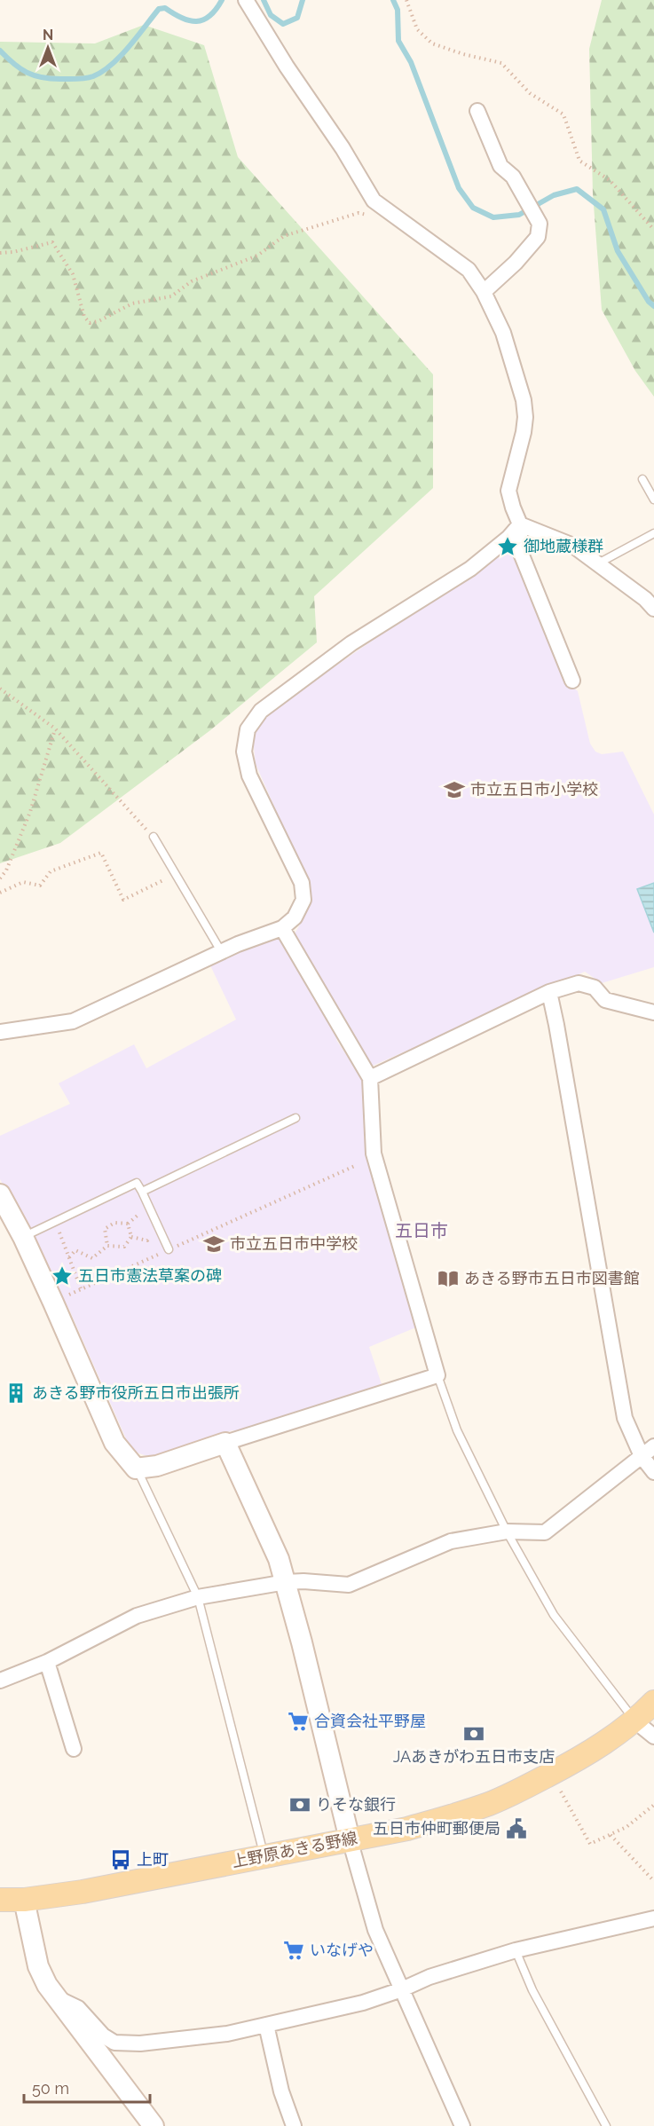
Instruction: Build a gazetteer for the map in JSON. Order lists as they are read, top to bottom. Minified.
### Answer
{"streets":{"main road":["上野原あきる野線"]},"districts":["五日市"],"places":{"place":["御地蔵様群","五日市憲法草案の碑"],"school or university":["市立五日市小学校","市立五日市中学校"],"library":["あきる野市五日市図書館"],"building":["あきる野市役所五日市出張所"],"supermarket":["合資会社平野屋","いなげや"],"bank":["JAあきがわ五日市支店","りそな銀行"],"public building":["五日市仲町郵便局"],"bus stop":["上町"]},"scale_bar":"50 m","north":"top"}
